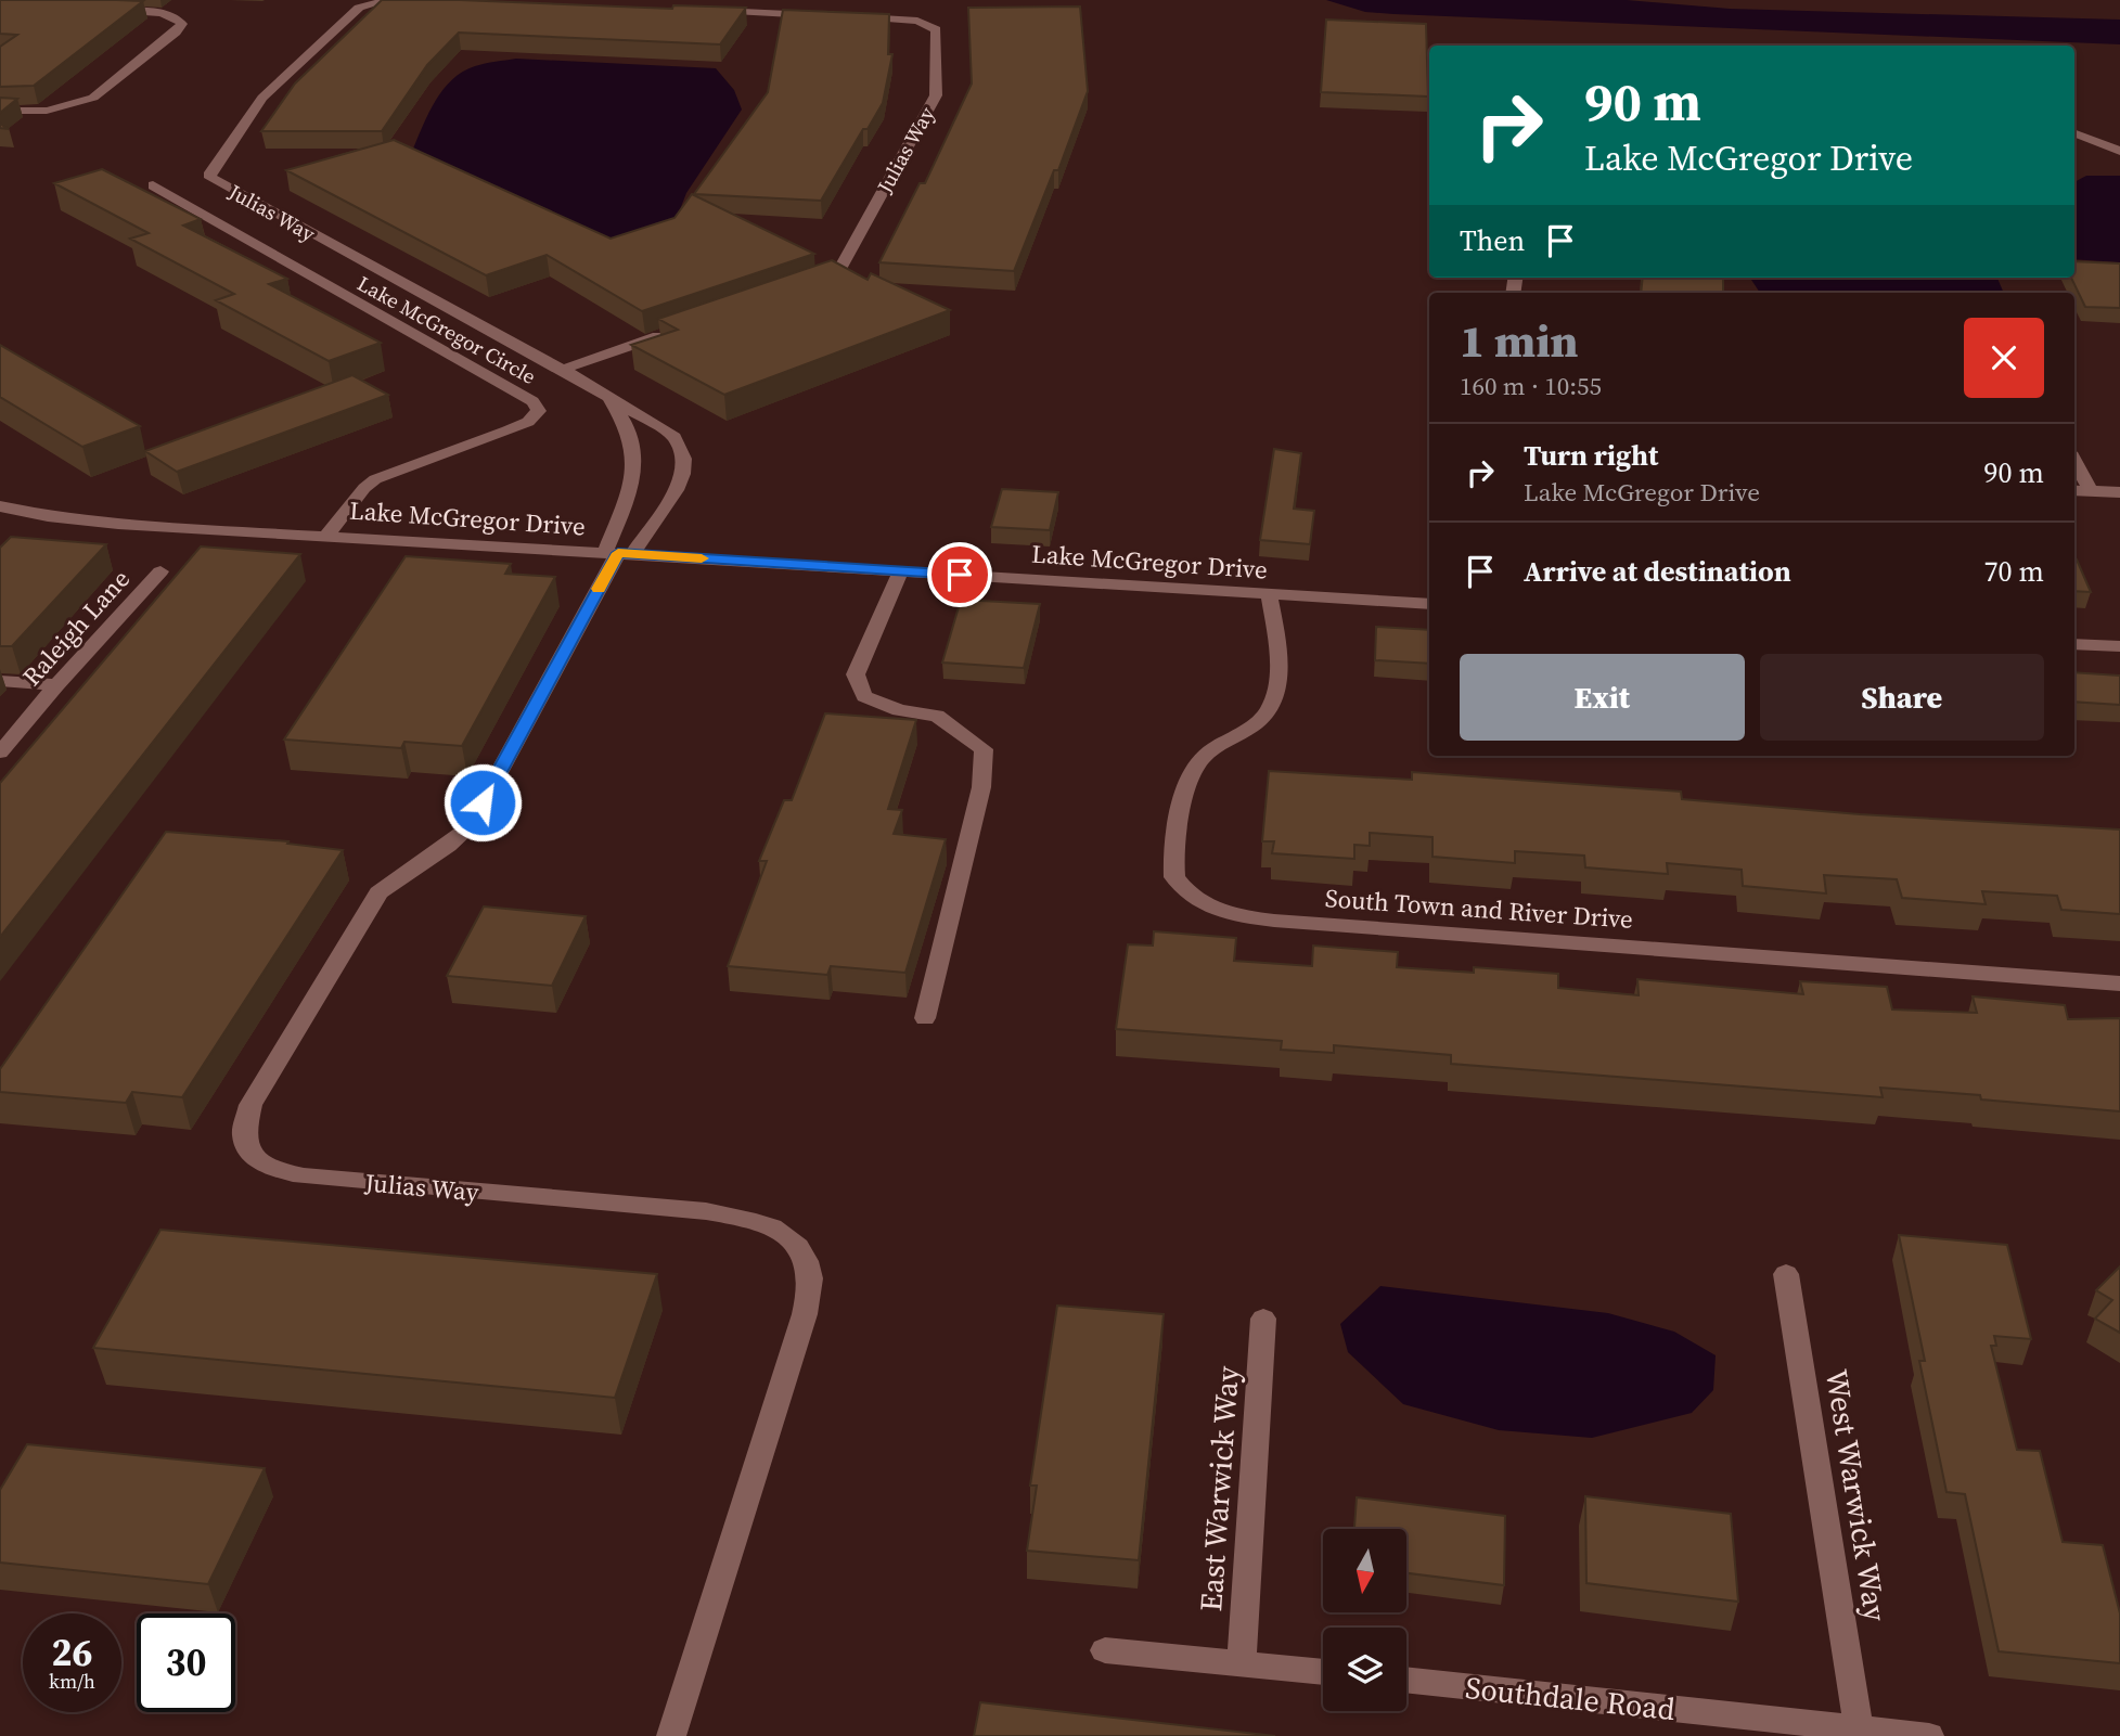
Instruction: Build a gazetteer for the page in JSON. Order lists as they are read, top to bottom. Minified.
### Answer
{"streets":{"street":["Julias Way","Lake McGregor Circle","Lake McGregor Drive","Raleigh Lane","South Town and River Drive","East Warwick Way","West Warwick Way","Southdale Road"]},"crossings":[["Julias Way","Lake McGregor Drive"],["Lake McGregor Circle","Lake McGregor Drive"],["Lake McGregor Drive","South Town and River Drive"],["West Warwick Way","Southdale Road"]],"north":"bottom","page":{"turn":["90 m","Lake McGregor Drive"],"then":"Then","heading":["1 min","160 m · 10:55"],"list":[{"name":"Turn right","note":"Lake McGregor Drive","value":"90 m"},{"name":"Arrive at destination","value":"70 m"}],"buttons":["Exit","Share"],"speed":"26 km/h","limit":"30"}}
